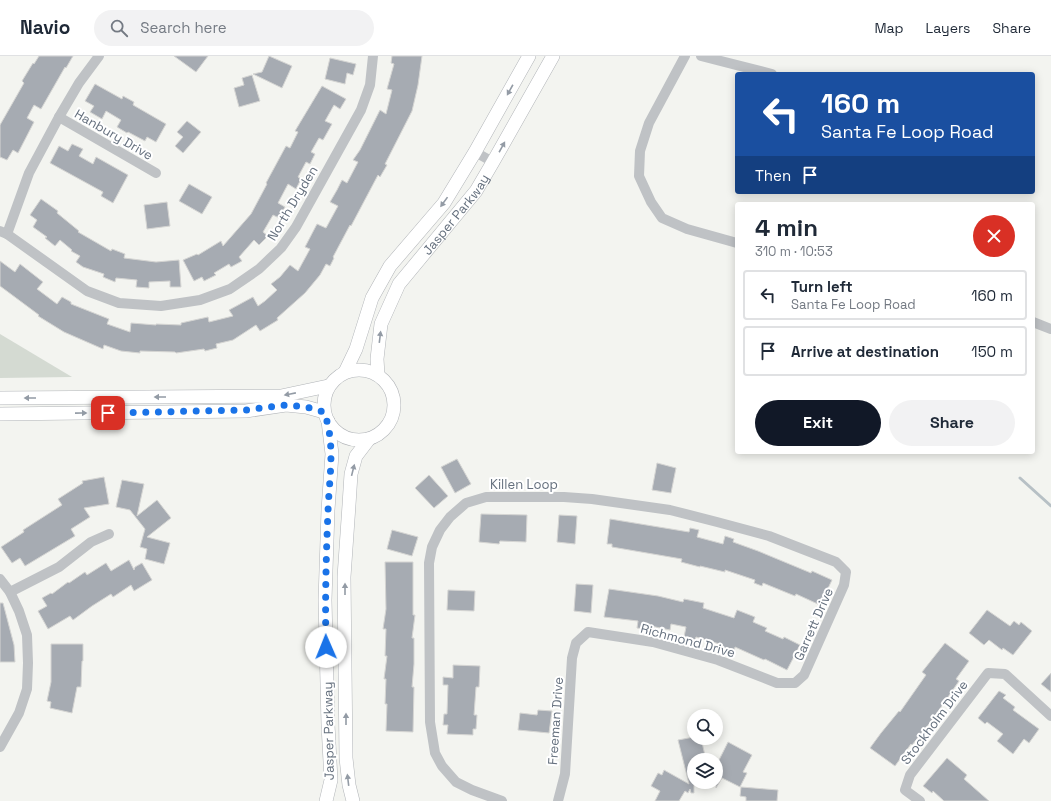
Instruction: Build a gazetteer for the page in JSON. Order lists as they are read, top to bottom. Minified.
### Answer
{"streets":{"main road":["Jasper Parkway"],"street":["Hanbury Drive","North Dryden","Killen Loop","Garrett Drive","Richmond Drive","Freeman Drive","Stockholm Drive"]},"crossings":[["Killen Loop","Garrett Drive"],["Garrett Drive","Richmond Drive"],["Richmond Drive","Freeman Drive"]],"page":{"header":"Navio","search":"Search here","nav":["Map","Layers","Share"],"turn":["160 m","Santa Fe Loop Road"],"then":"Then","heading":["4 min","310 m · 10:53"],"list":[{"name":"Turn left","note":"Santa Fe Loop Road","value":"160 m"},{"name":"Arrive at destination","value":"150 m"}],"buttons":["Exit","Share"]}}
